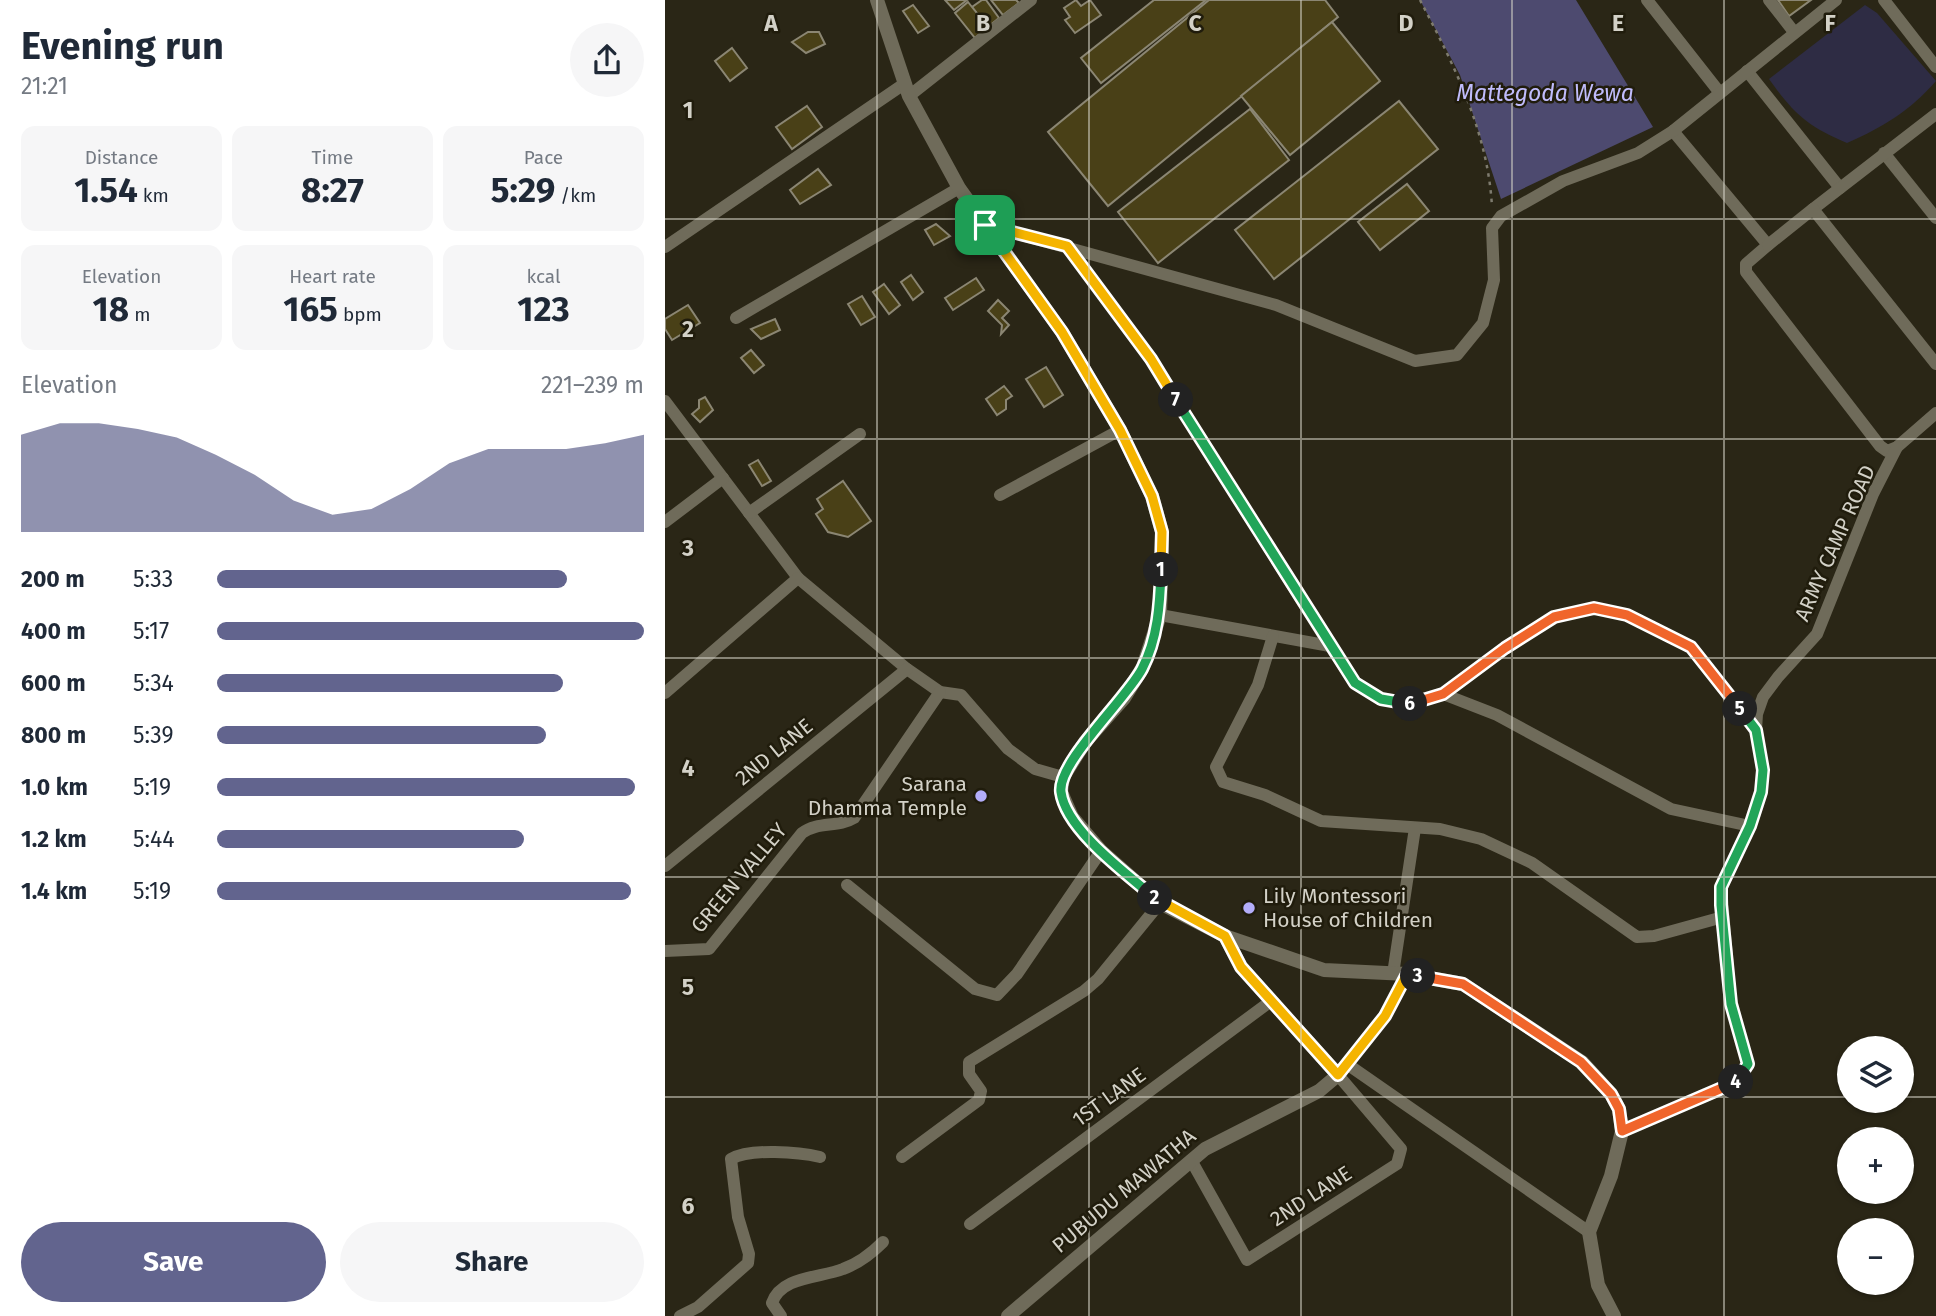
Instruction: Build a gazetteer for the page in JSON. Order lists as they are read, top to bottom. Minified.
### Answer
{"streets":{"street":["ARMY CAMP ROAD","2ND LANE","GREEN VALLEY","1ST LANE","PUBUDU MAWATHA"]},"crossings":[["2ND LANE","PUBUDU MAWATHA"]],"water":["Mattegoda Wewa"],"places":["Sarana Dhamma Temple","Lily Montessori House of Children"],"page":{"heading":["Evening run","21:21"],"stats":[["Distance","1.54 km"],["Time","8:27"],["Pace","5:29 /km"],["Elevation","18 m"],["Heart rate","165 bpm"],["kcal","123"]],"chart":["Elevation","221–239 m"],"pins":["7","1","6","5","2","3","4"],"list":[{"name":"200 m","note":"5:33"},{"name":"400 m","note":"5:17"},{"name":"600 m","note":"5:34"},{"name":"800 m","note":"5:39"},{"name":"1.0 km","note":"5:19"},{"name":"1.2 km","note":"5:44"},{"name":"1.4 km","note":"5:19"}],"map_buttons":["+","−"],"buttons":["Save","Share"]},"grid":{"columns":["A","B","C","D","E","F"],"rows":["1","2","3","4","5","6"]}}
